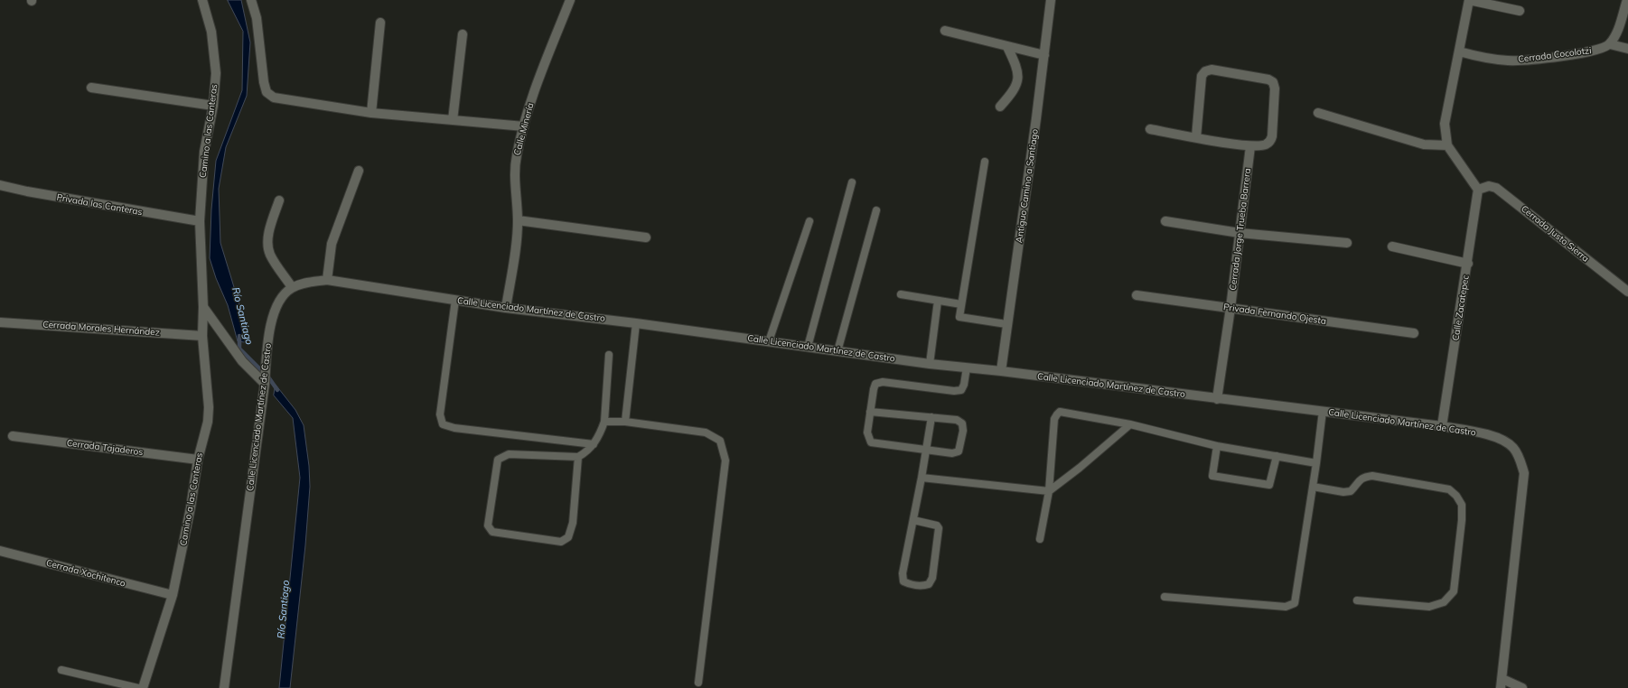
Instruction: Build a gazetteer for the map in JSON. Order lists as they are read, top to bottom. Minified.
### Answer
{"streets":{"street":["Cerrada Cocolotzi","Calle Minería","Camino a las Canteras","Antiguo Camino a Santiago","Privada las Canteras","Cerrada Jorge Trueba Barrera","Cerrada Justo Sierra","Calle Zacatepec","Calle Licenciado Martínez de Castro","Privada Fernando Ojesta","Cerrada Morales Hernández","Cerrada Tajaderos","Cerrada Xochitenco"]},"crossings":[["Calle Minería","Calle Licenciado Martínez de Castro"],["Camino a las Canteras","Privada las Canteras"],["Camino a las Canteras","Cerrada Morales Hernández"],["Camino a las Canteras","Cerrada Tajaderos"],["Camino a las Canteras","Cerrada Xochitenco"],["Antiguo Camino a Santiago","Calle Licenciado Martínez de Castro"],["Cerrada Jorge Trueba Barrera","Calle Licenciado Martínez de Castro"],["Cerrada Jorge Trueba Barrera","Privada Fernando Ojesta"],["Cerrada Justo Sierra","Calle Zacatepec"],["Calle Zacatepec","Calle Licenciado Martínez de Castro"]],"water":["Río Santiago"]}
